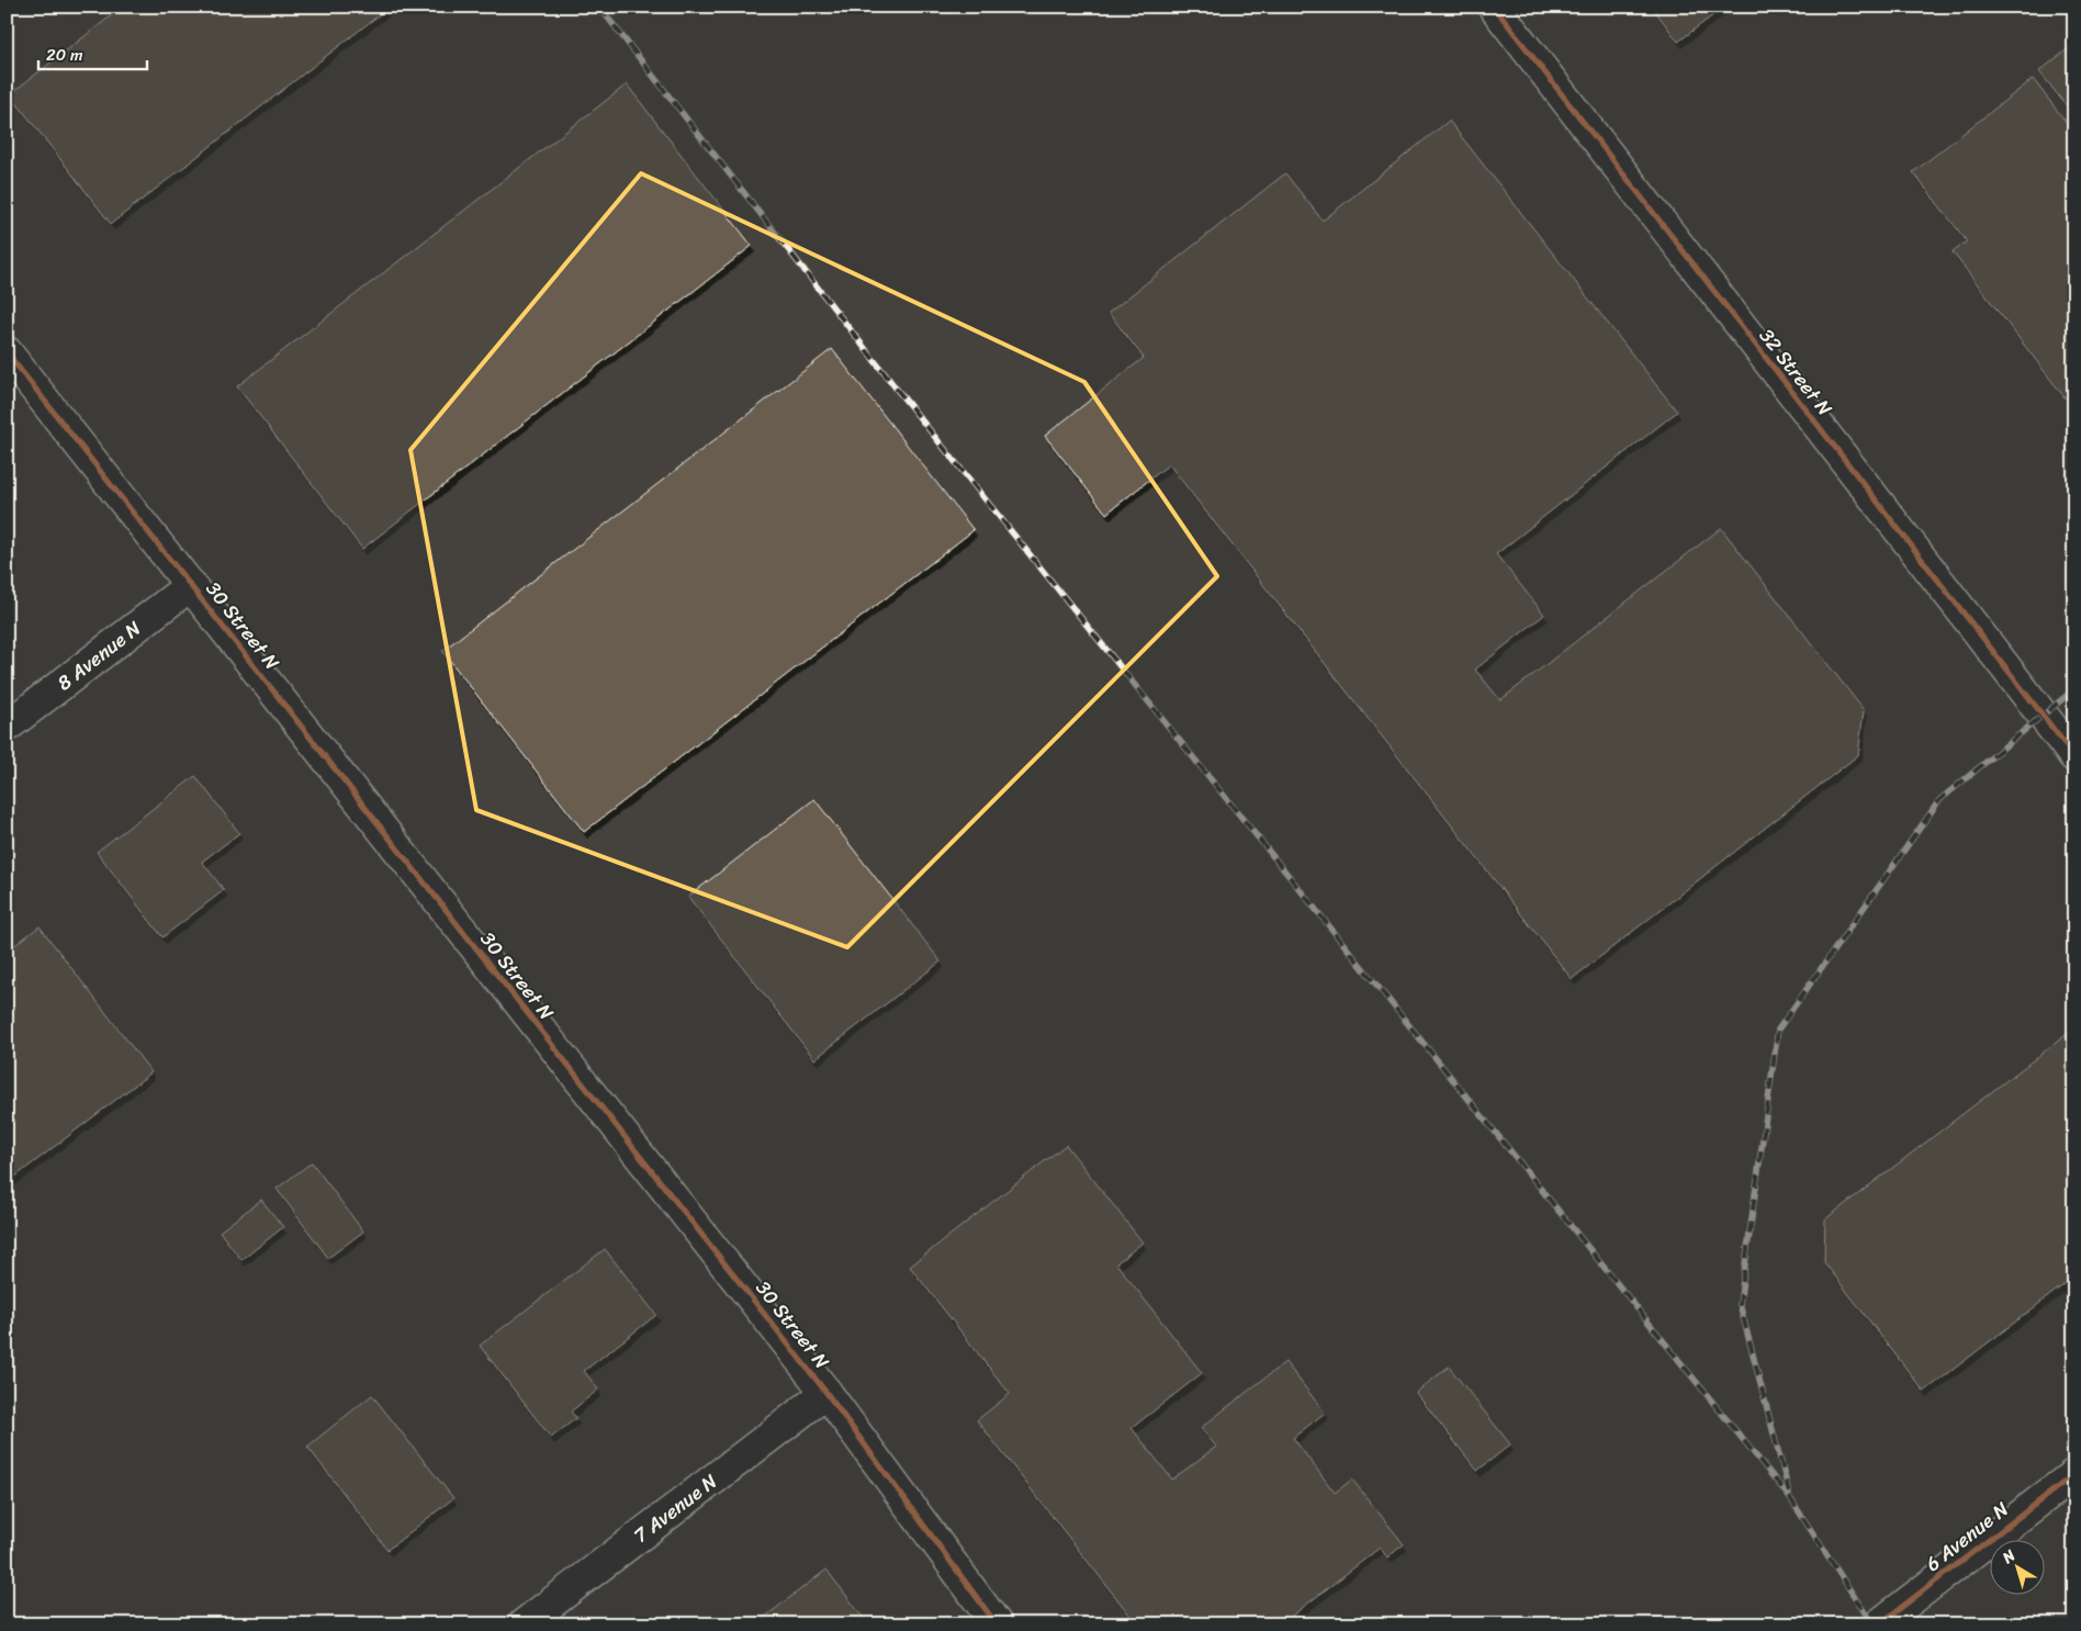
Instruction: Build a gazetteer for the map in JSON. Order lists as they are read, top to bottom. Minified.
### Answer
{"streets":{"street":["32 Street N","30 Street N","8 Avenue N","7 Avenue N","6 Avenue N"]},"crossings":[["30 Street N","8 Avenue N"],["30 Street N","7 Avenue N"]],"scale_bar":"20 m","north":"top left"}
